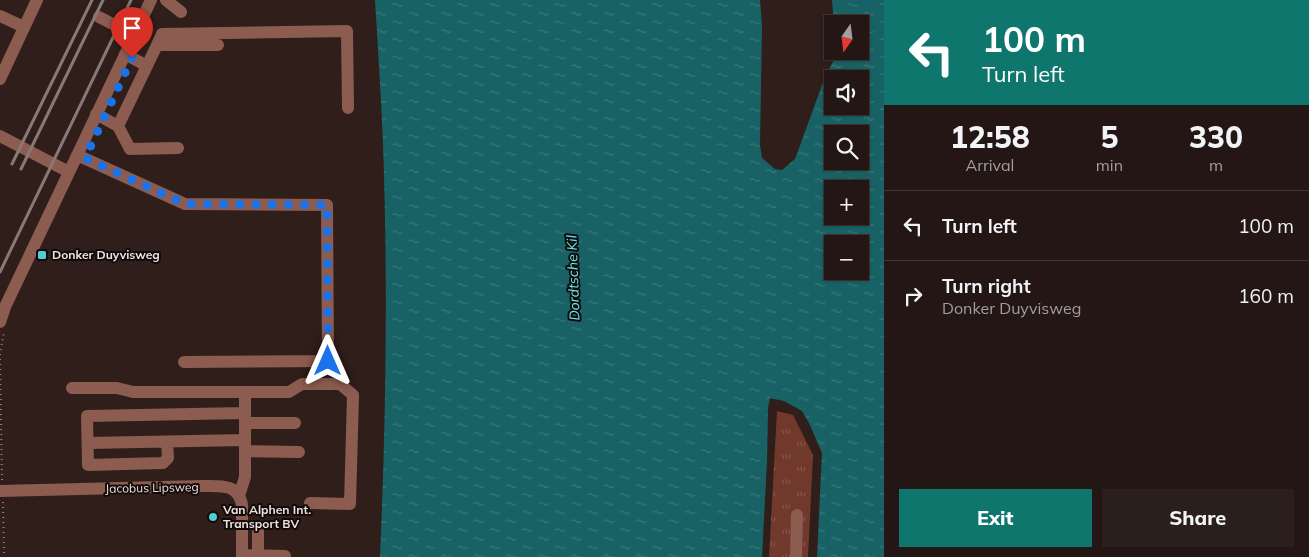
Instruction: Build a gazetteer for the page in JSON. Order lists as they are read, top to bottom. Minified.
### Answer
{"streets":{"street":["Jacobus Lipsweg"]},"water":["Dordtsche Kil"],"places":{"transit":["Donker Duyvisweg"],"other":["Van Alphen Int. Transport BV"]},"north":"bottom","page":{"turn":["100 m","Turn left"],"map_buttons":["+","−"],"eta":["12:58","Arrival","5","min","330","m"],"list":[{"name":"Turn left","value":"100 m"},{"name":"Turn right","note":"Donker Duyvisweg","value":"160 m"}],"buttons":["Exit","Share"]}}
